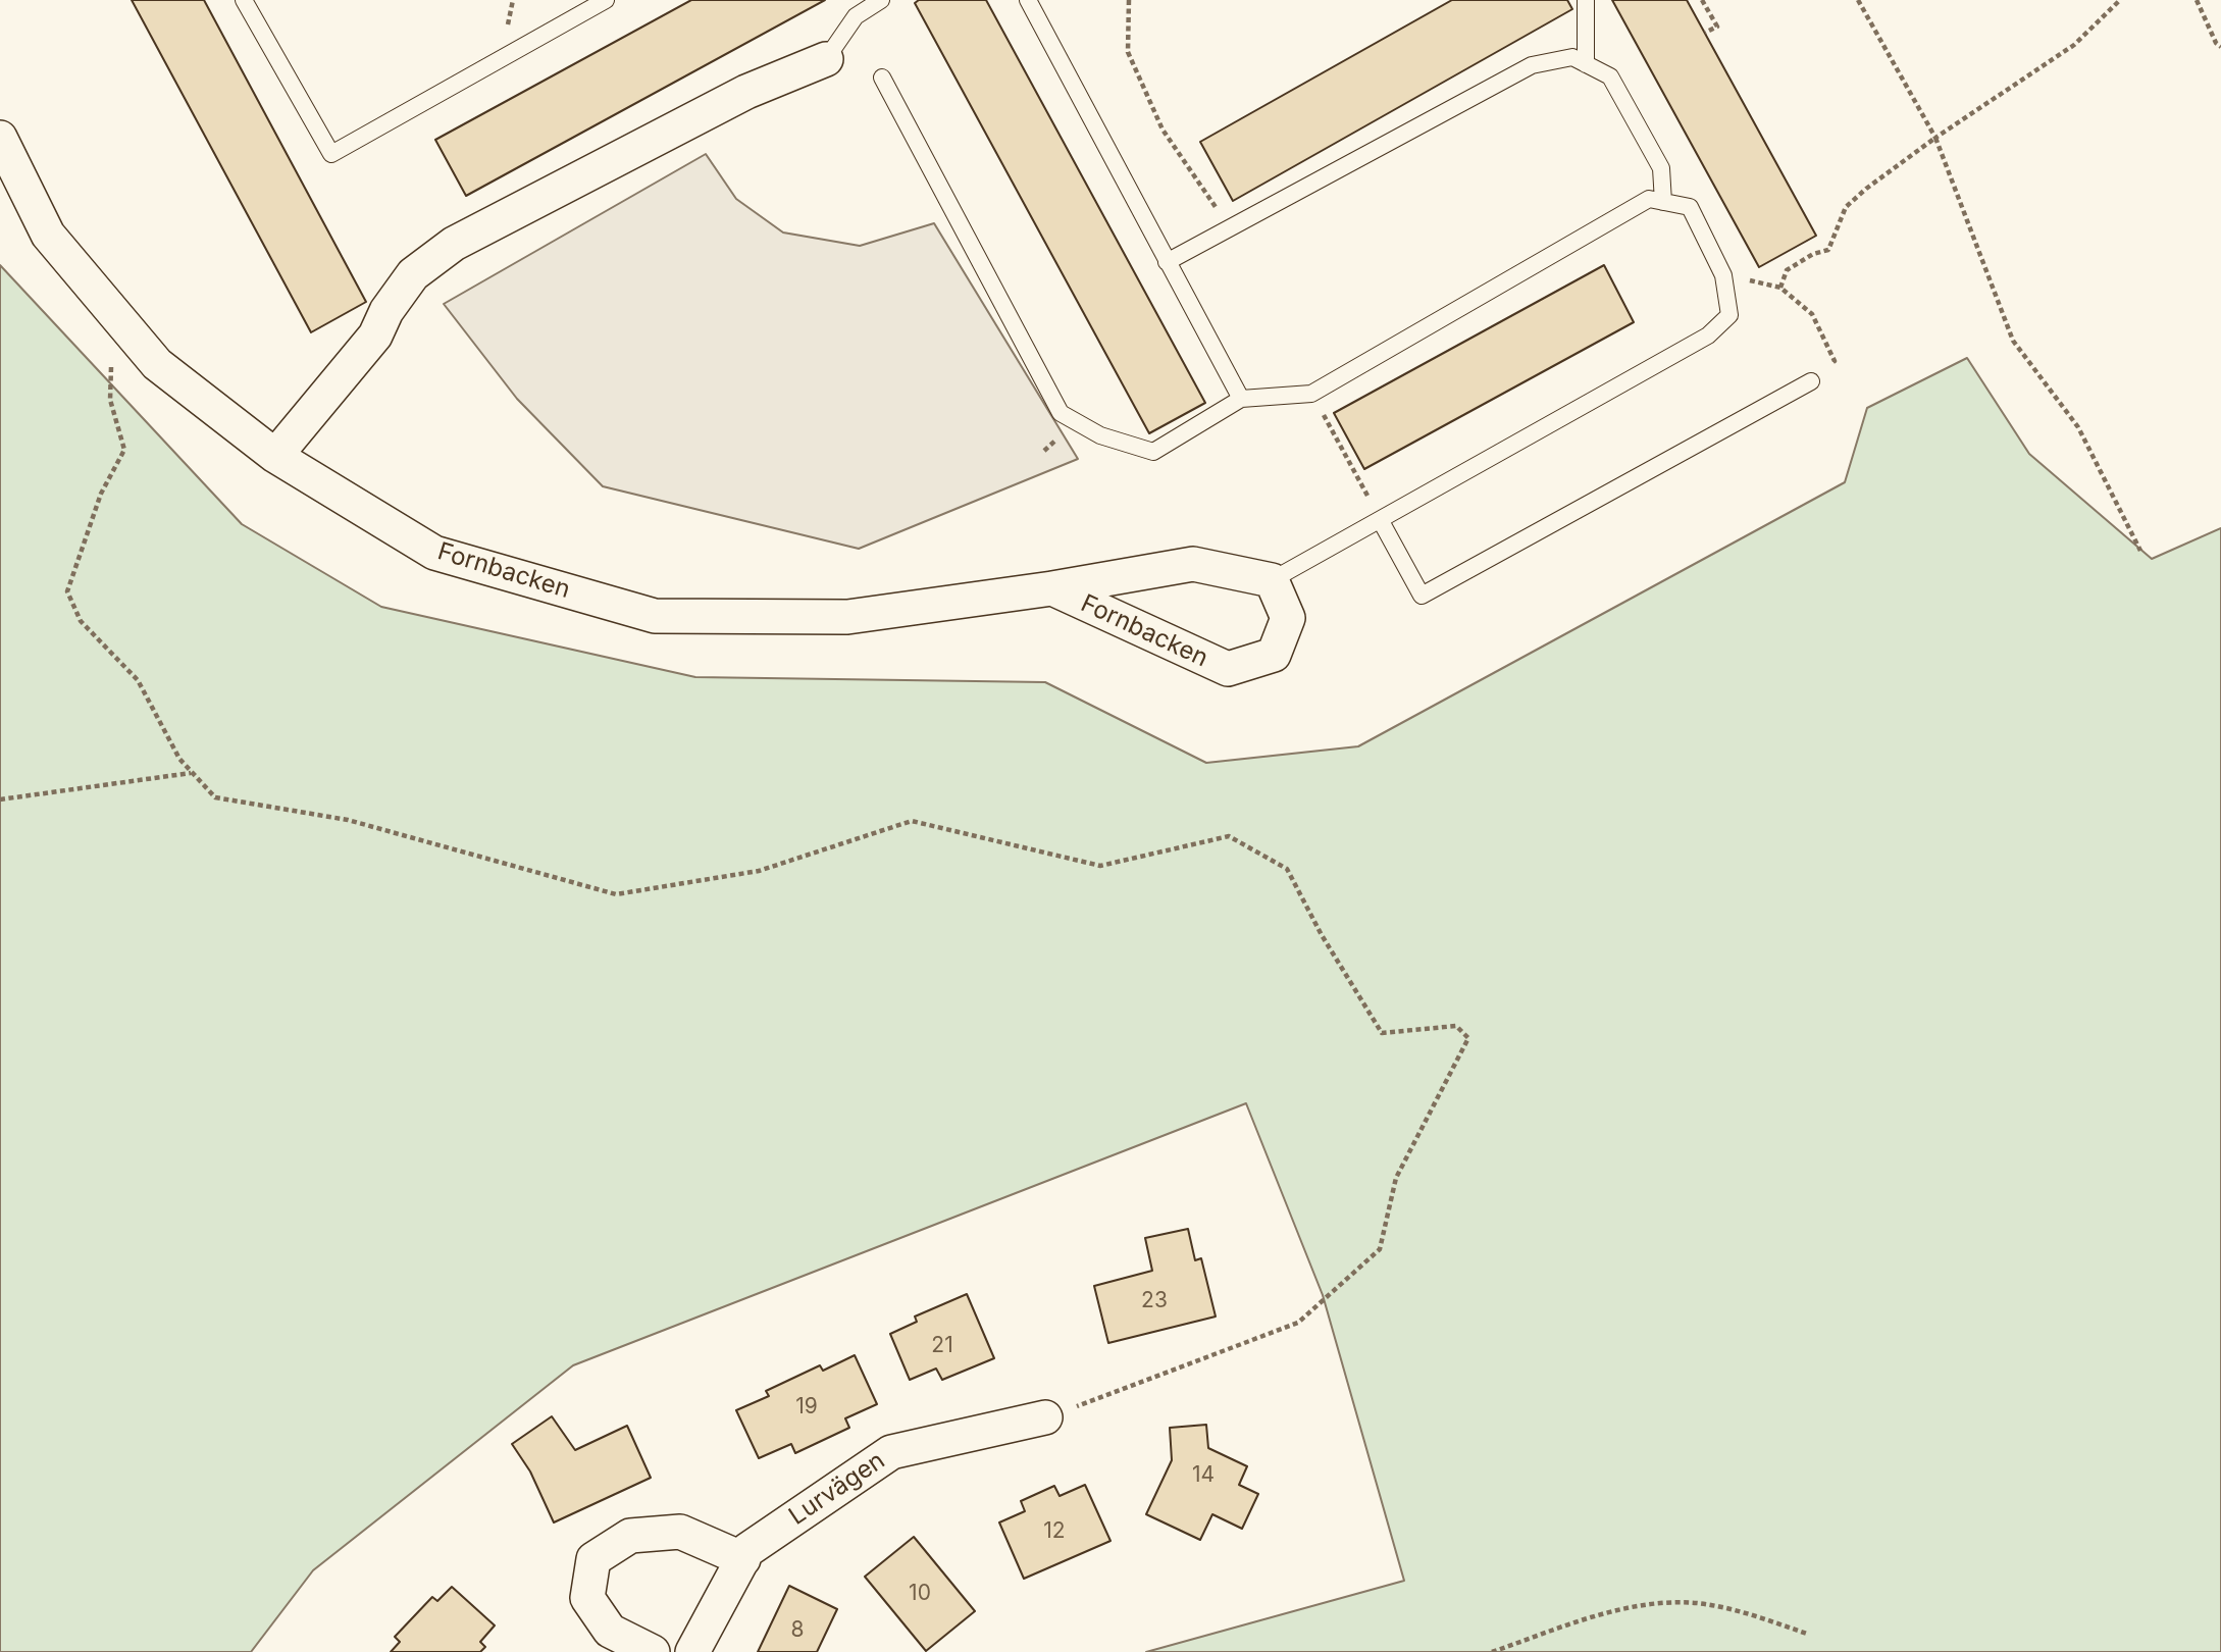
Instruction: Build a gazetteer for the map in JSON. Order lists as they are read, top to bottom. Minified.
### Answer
{"streets":{"street":["Fornbacken","Lurvägen"]},"house_numbers":["23","21","19","14","12","10","8"]}
